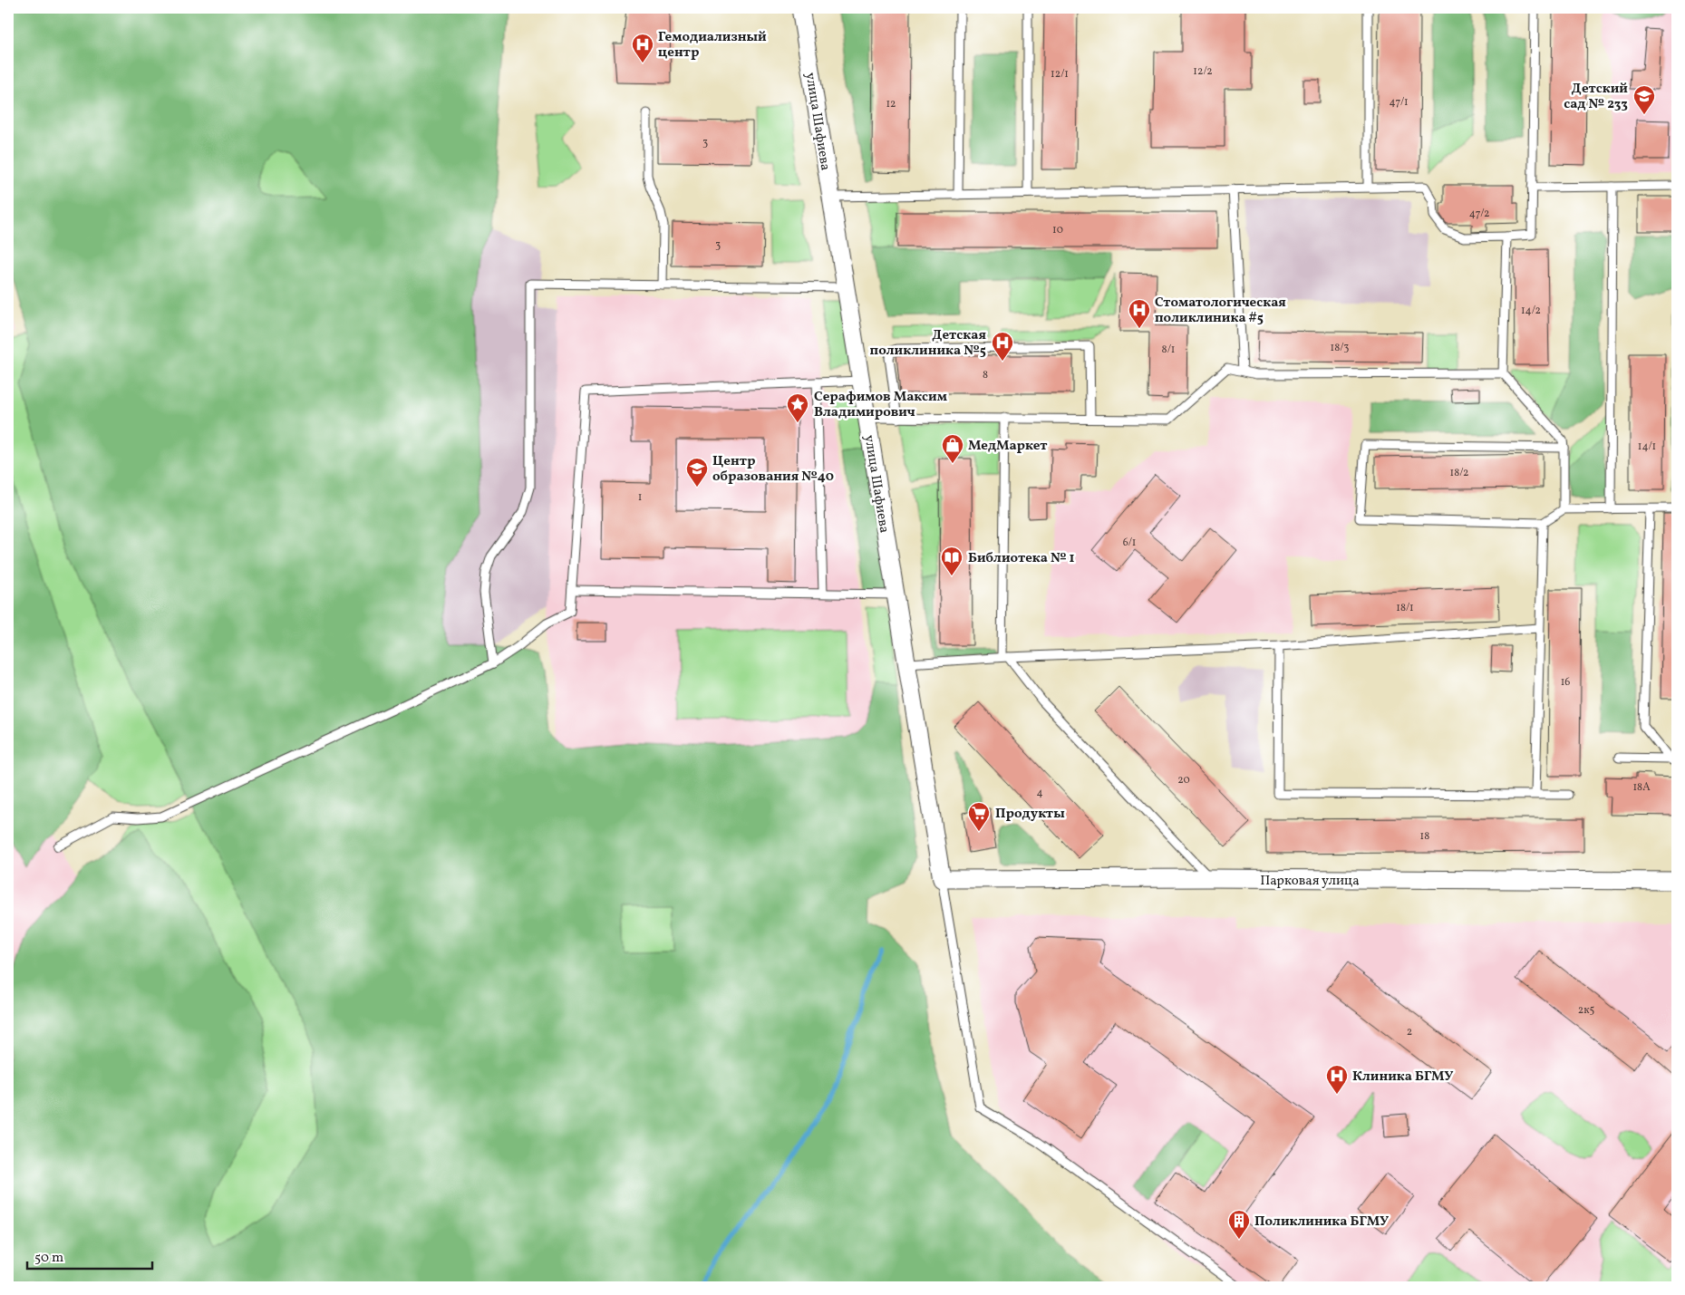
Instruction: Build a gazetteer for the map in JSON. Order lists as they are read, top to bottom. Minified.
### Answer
{"streets":{"street":["улица Шафиева","Парковая улица"]},"crossings":[["улица Шафиева","Парковая улица"]],"places":{"hospital":["Гемодиализный центр","Стоматологическая поликлиника #5","Детская поликлиника №5","Клиника БГМУ"],"school or university":["Детский сад № 233","Центр образования №40"],"place":["Серафимов Максим Владимирович"],"shop":["МедМаркет"],"library":["Библиотека № 1"],"supermarket":["Продукты"],"building":["Поликлиника БГМУ"]},"house_numbers":["12/2","12/1","47/1","12","3","47/2","10","3","14/2","18/3","8/1","8","14/1","18/2","1","6/1","18/1","16","20","18А","4","18","2к5","2"],"scale_bar":"50 m"}
